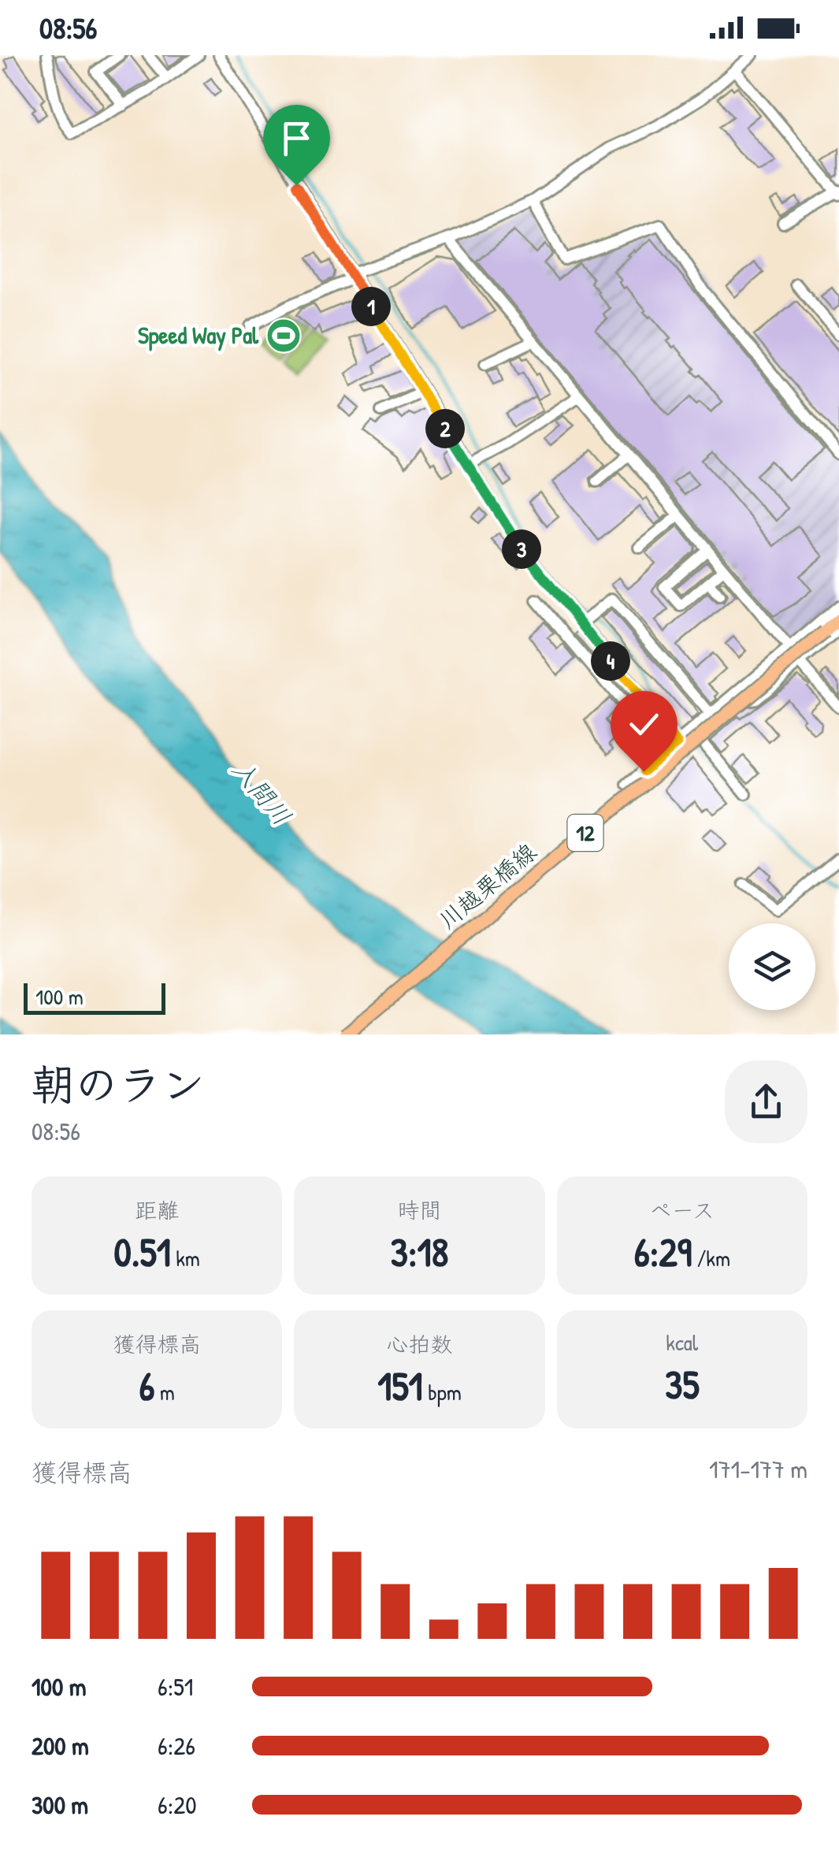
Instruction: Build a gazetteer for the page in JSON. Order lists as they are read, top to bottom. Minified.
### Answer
{"streets":{"main road":["12","川越栗橋線"]},"water":["入間川"],"places":{"sports":["Speed Way Pal"]},"scale_bar":"100 m","page":{"status":"08:56","pins":["1","2","3","4"],"scale":"100 m","heading":["朝のラン","08:56"],"stats":[["距離","0.51 km"],["時間","3:18"],["ペース","6:29 /km"],["獲得標高","6 m"],["心拍数","151 bpm"],["kcal","35"]],"chart":["獲得標高","171–177 m"],"list":[{"name":"100 m","note":"6:51"},{"name":"200 m","note":"6:26"},{"name":"300 m","note":"6:20"}]}}
